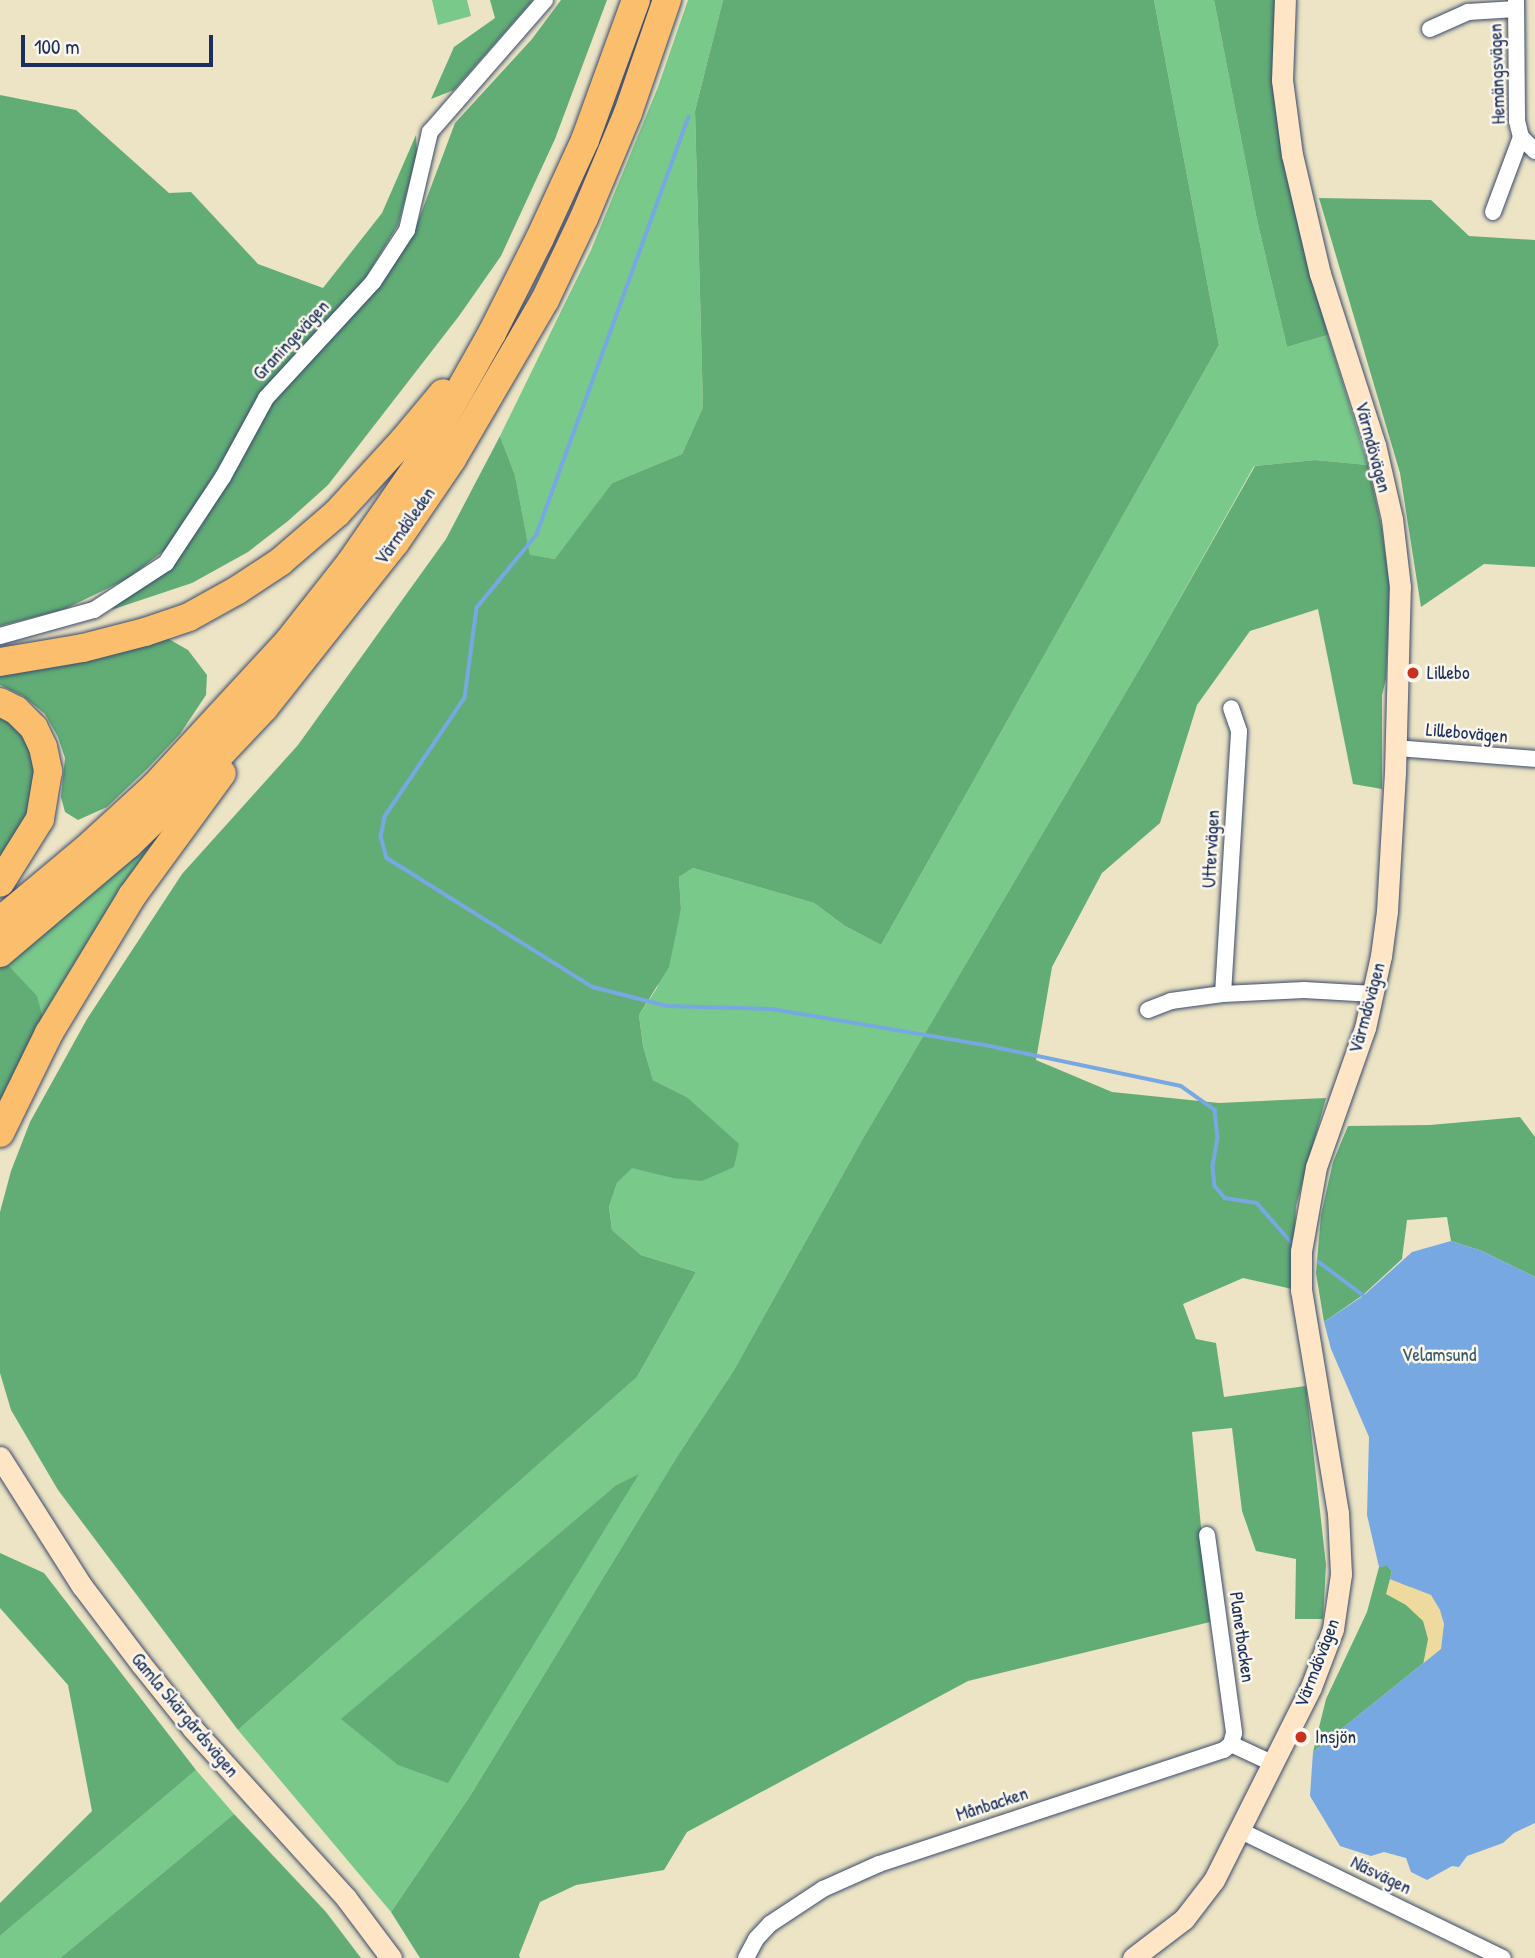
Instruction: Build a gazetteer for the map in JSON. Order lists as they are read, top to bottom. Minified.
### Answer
{"streets":{"highway":["Värmdöleden"],"main road":["Värmdövägen","Gamla Skärgårdsvägen"],"street":["Hemängsvägen","Graningevägen","Lillebovägen","Uttervägen","Planetbacken","Månbacken","Näsvägen"]},"crossings":[["Värmdövägen","Lillebovägen"],["Värmdövägen","Näsvägen"],["Planetbacken","Månbacken"]],"parks":["Velamsund"],"places":["Lillebo","Insjön"],"scale_bar":"100 m"}
